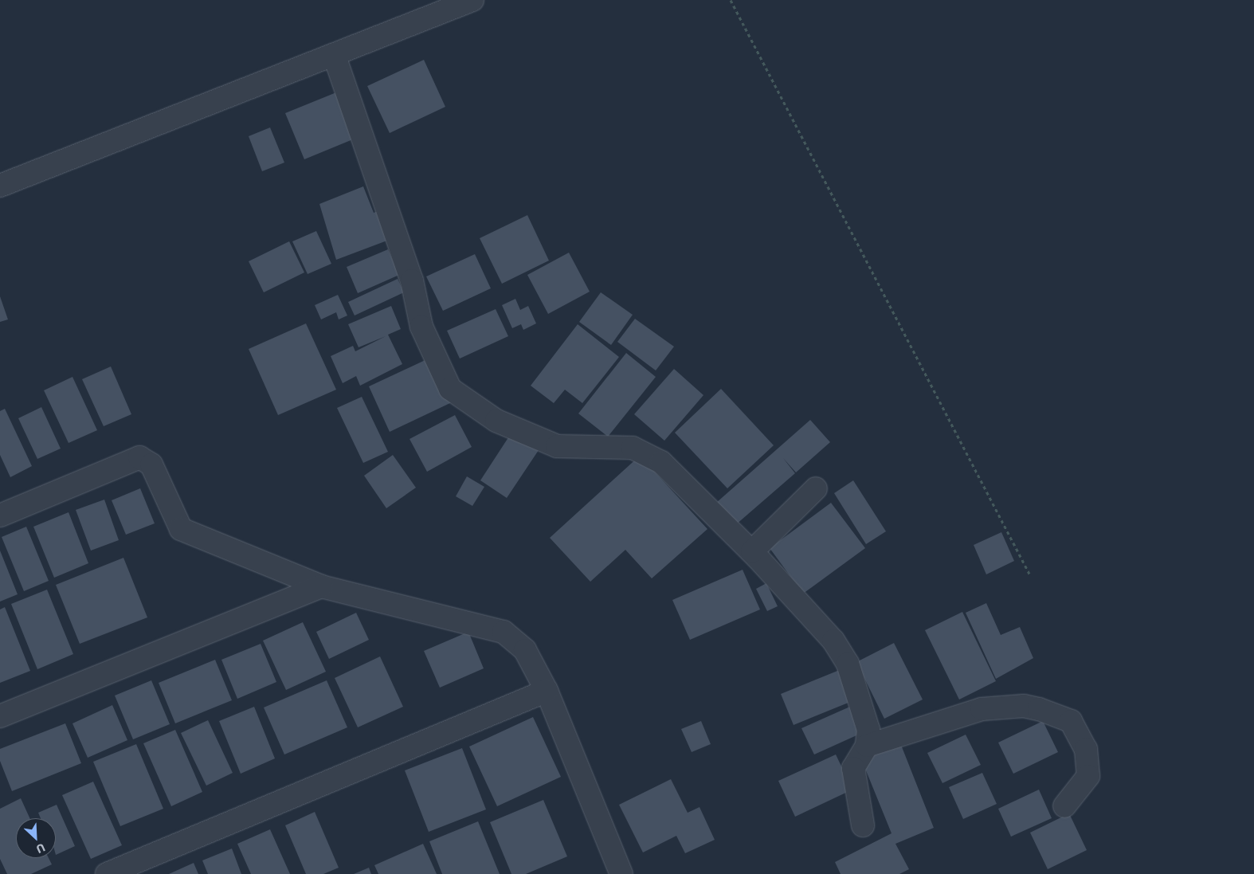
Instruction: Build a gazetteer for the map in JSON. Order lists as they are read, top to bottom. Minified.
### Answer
{"north":"bottom right"}
